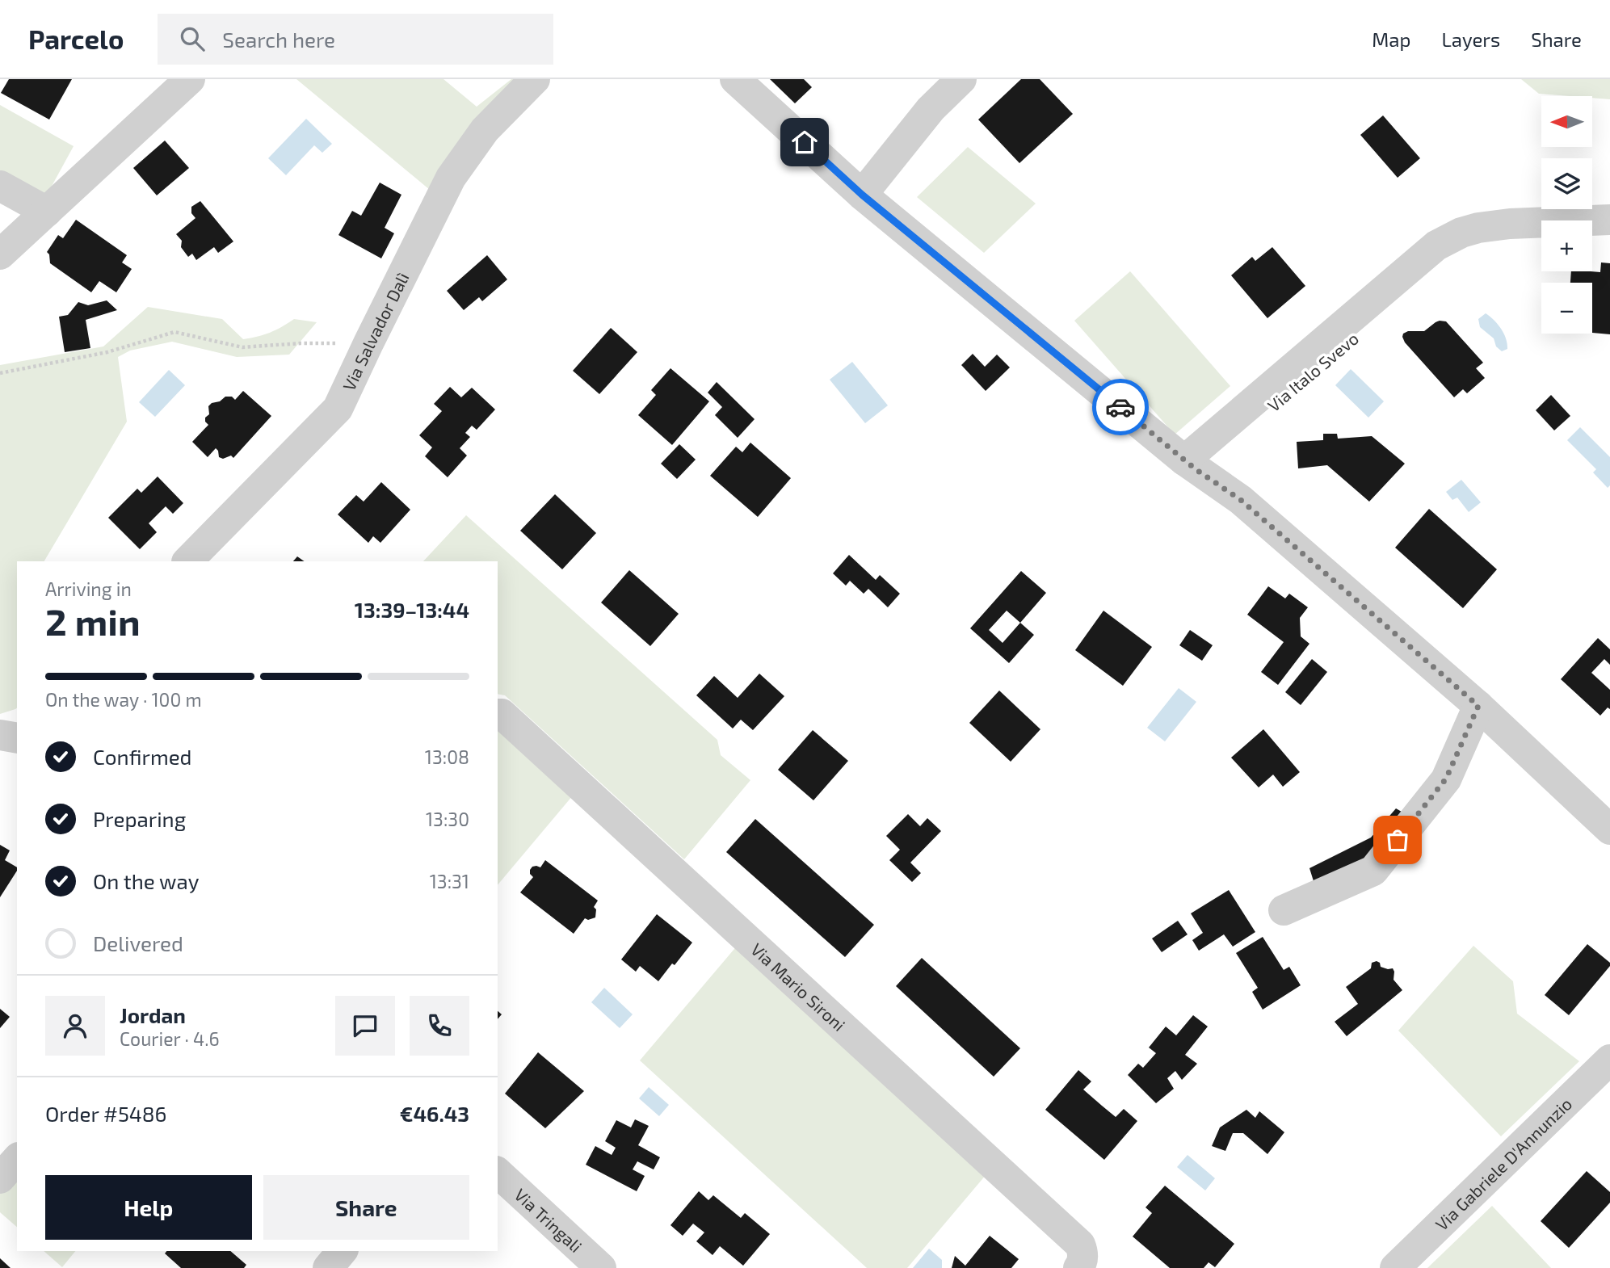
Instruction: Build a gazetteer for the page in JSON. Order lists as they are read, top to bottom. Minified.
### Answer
{"streets":{"street":["Via Salvador Dalì","Via Italo Svevo","Via Mario Sironi","Via Gabriele D'Annunzio","Via Tringali"]},"north":"left","page":{"header":"Parcelo","search":"Search here","nav":["Map","Layers","Share"],"map_buttons":["+","−"],"heading":["2 min","Arriving in","13:39–13:44"],"panel":["Jordan","Courier · 4.6","Order #5486","€46.43"],"bar":"On the way · 100 m","list":[["Confirmed","13:08"],["Preparing","13:30"],["On the way","13:31"],"Delivered"],"buttons":["Help","Share"]}}
